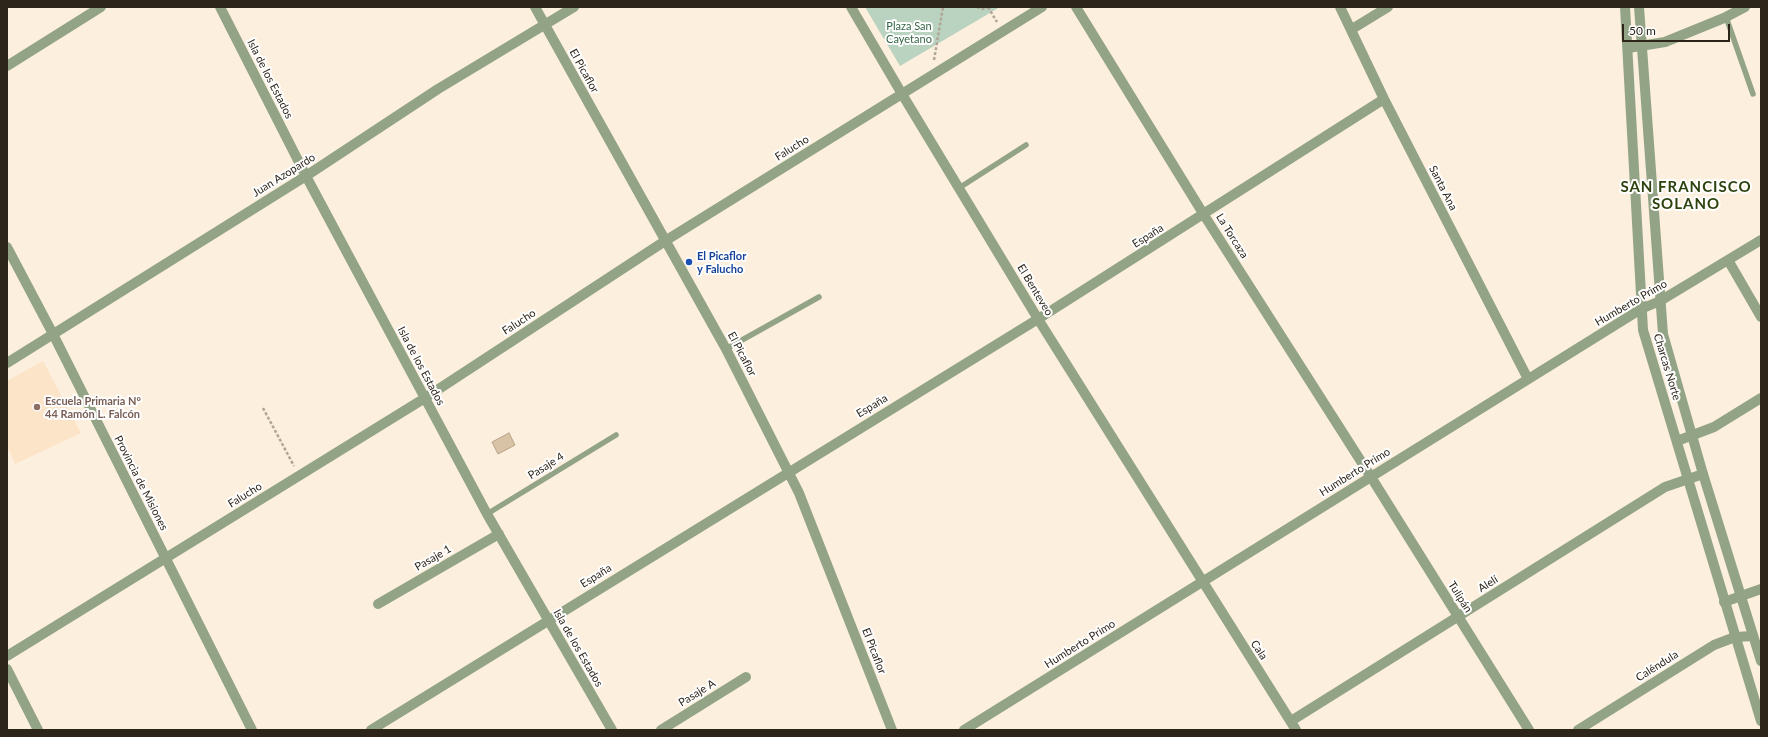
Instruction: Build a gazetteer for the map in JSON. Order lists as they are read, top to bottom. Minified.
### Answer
{"streets":{"street":["El Picaflor","Isla de los Estados","Falucho","Juan Azopardo","Santa Ana","España","La Torcaza","El Benteveo","Humberto Primo","Charcas Norte","Provincia de Misiones","Pasaje 1","Alelí","Tulipán","Cala","Caléndula","Pasaje A"],"lane":["Pasaje 4"]},"crossings":[["El Picaflor","Falucho"],["El Picaflor","Juan Azopardo"],["El Picaflor","España"],["Isla de los Estados","Falucho"],["Isla de los Estados","Juan Azopardo"],["Isla de los Estados","España"],["Isla de los Estados","Pasaje 4"],["Isla de los Estados","Pasaje 1"],["Falucho","El Benteveo"],["Falucho","Provincia de Misiones"],["Juan Azopardo","Provincia de Misiones"],["Santa Ana","España"],["Santa Ana","Humberto Primo"],["España","La Torcaza"],["España","El Benteveo"],["La Torcaza","Humberto Primo"],["La Torcaza","Tulipán"],["El Benteveo","Humberto Primo"],["El Benteveo","Cala"],["Humberto Primo","Charcas Norte"],["Humberto Primo","Tulipán"],["Humberto Primo","Cala"],["Charcas Norte","Alelí"],["Charcas Norte","Caléndula"],["Alelí","Tulipán"],["Alelí","Cala"]],"districts":["SAN FRANCISCO SOLANO"],"parks":["Plaza San Cayetano"],"places":["El Picaflor y Falucho","Escuela Primaria Nº 44 Ramón L. Falcón"],"scale_bar":"50 m"}
